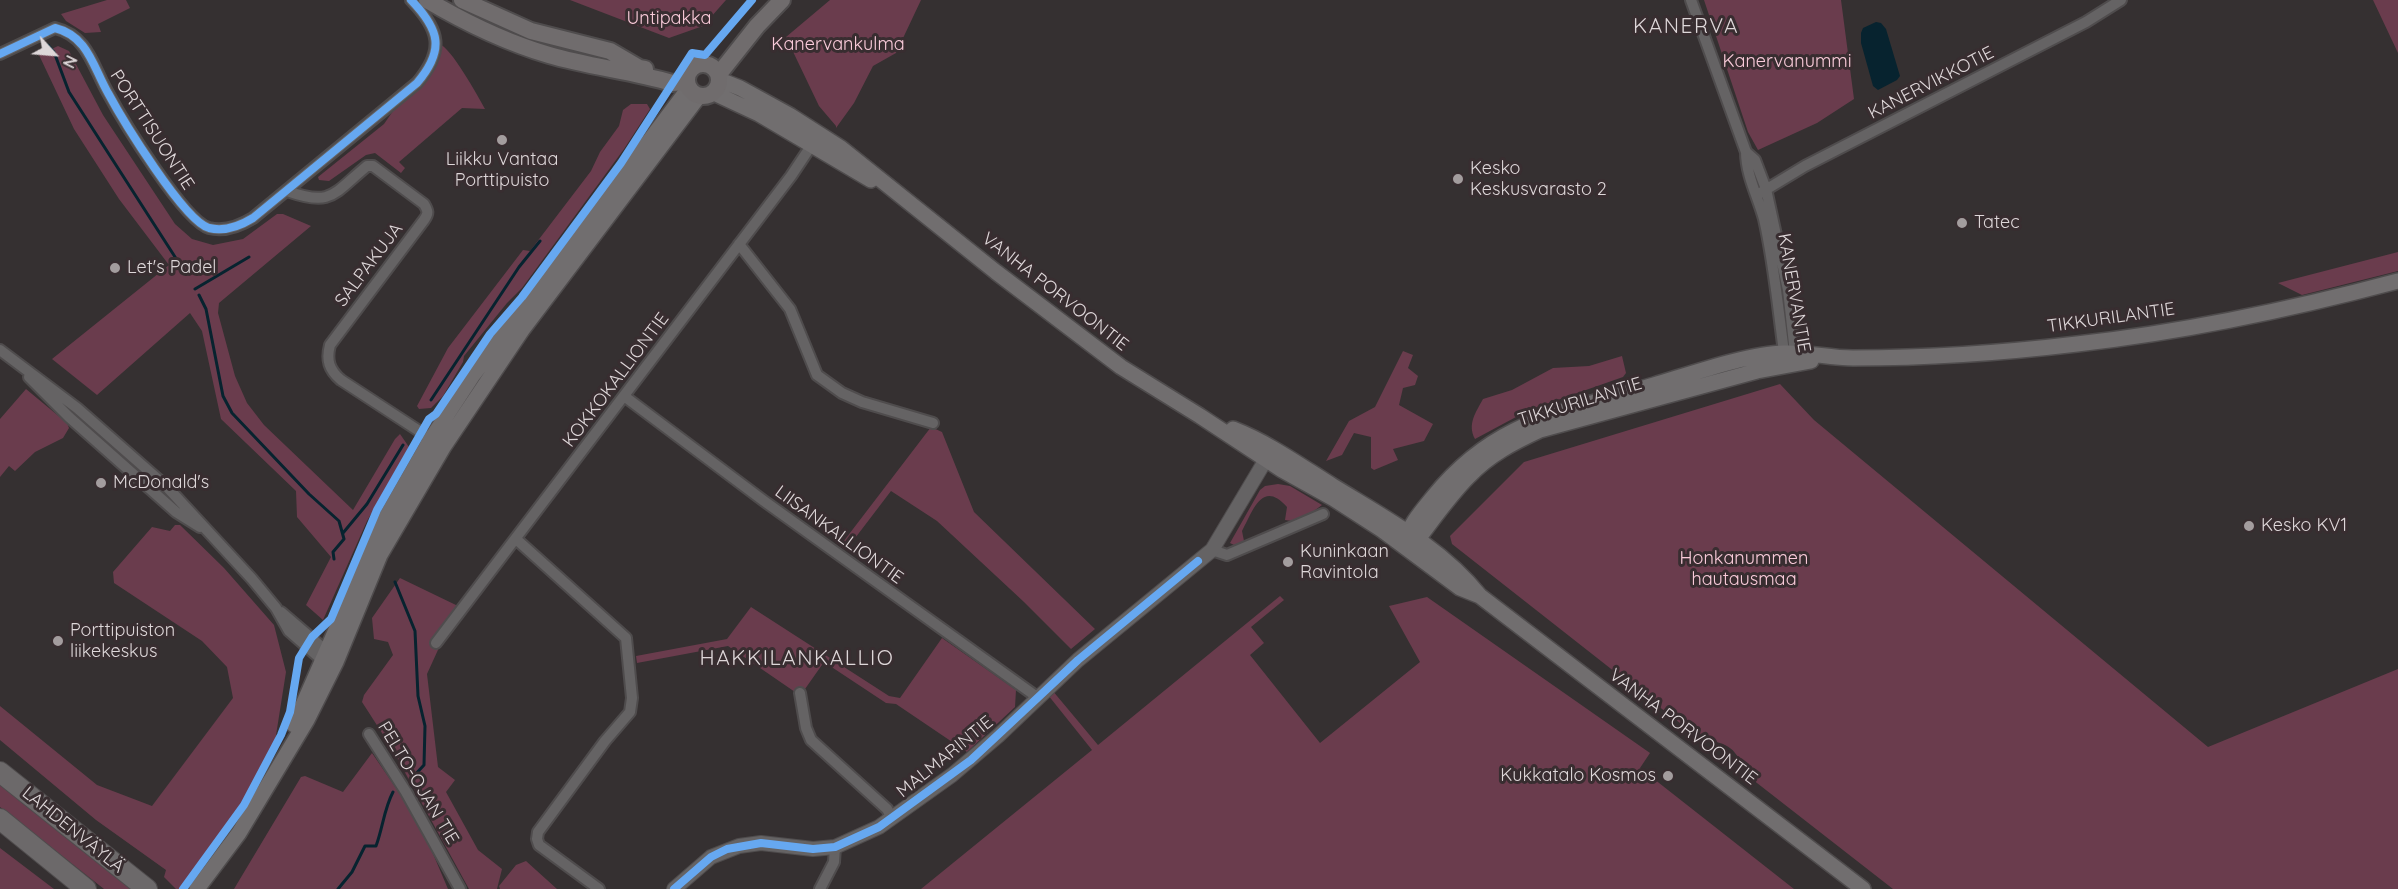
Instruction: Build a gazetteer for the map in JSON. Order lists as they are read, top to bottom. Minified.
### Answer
{"streets":{"highway":["LAHDENVÄYLÄ"],"main road":["VANHA PORVOONTIE","TIKKURILANTIE"],"street":["KANERVIKKOTIE","PORTTISUONTIE","SALPAKUJA","KANERVANTIE","KOKKOKALLIONTIE","LIISANKALLIONTIE","MALMARINTIE","PELTO-OJAN TIE"]},"crossings":[["KANERVIKKOTIE","KANERVANTIE"],["PORTTISUONTIE","SALPAKUJA"],["VANHA PORVOONTIE","TIKKURILANTIE"],["VANHA PORVOONTIE","KOKKOKALLIONTIE"],["VANHA PORVOONTIE","MALMARINTIE"],["KANERVANTIE","TIKKURILANTIE"],["KOKKOKALLIONTIE","LIISANKALLIONTIE"],["LIISANKALLIONTIE","MALMARINTIE"]],"districts":["KANERVA","HAKKILANKALLIO"],"parks":["Untipakka","Kanervankulma","Kanervanummi","Honkanummen hautausmaa"],"places":["Liikku Vantaa Porttipuisto","Kesko Keskusvarasto 2","Tatec","Let's Padel","McDonald's","Kesko KV1","Kuninkaan Ravintola","Porttipuiston liikekeskus","Kukkatalo Kosmos"],"north":"bottom right"}
